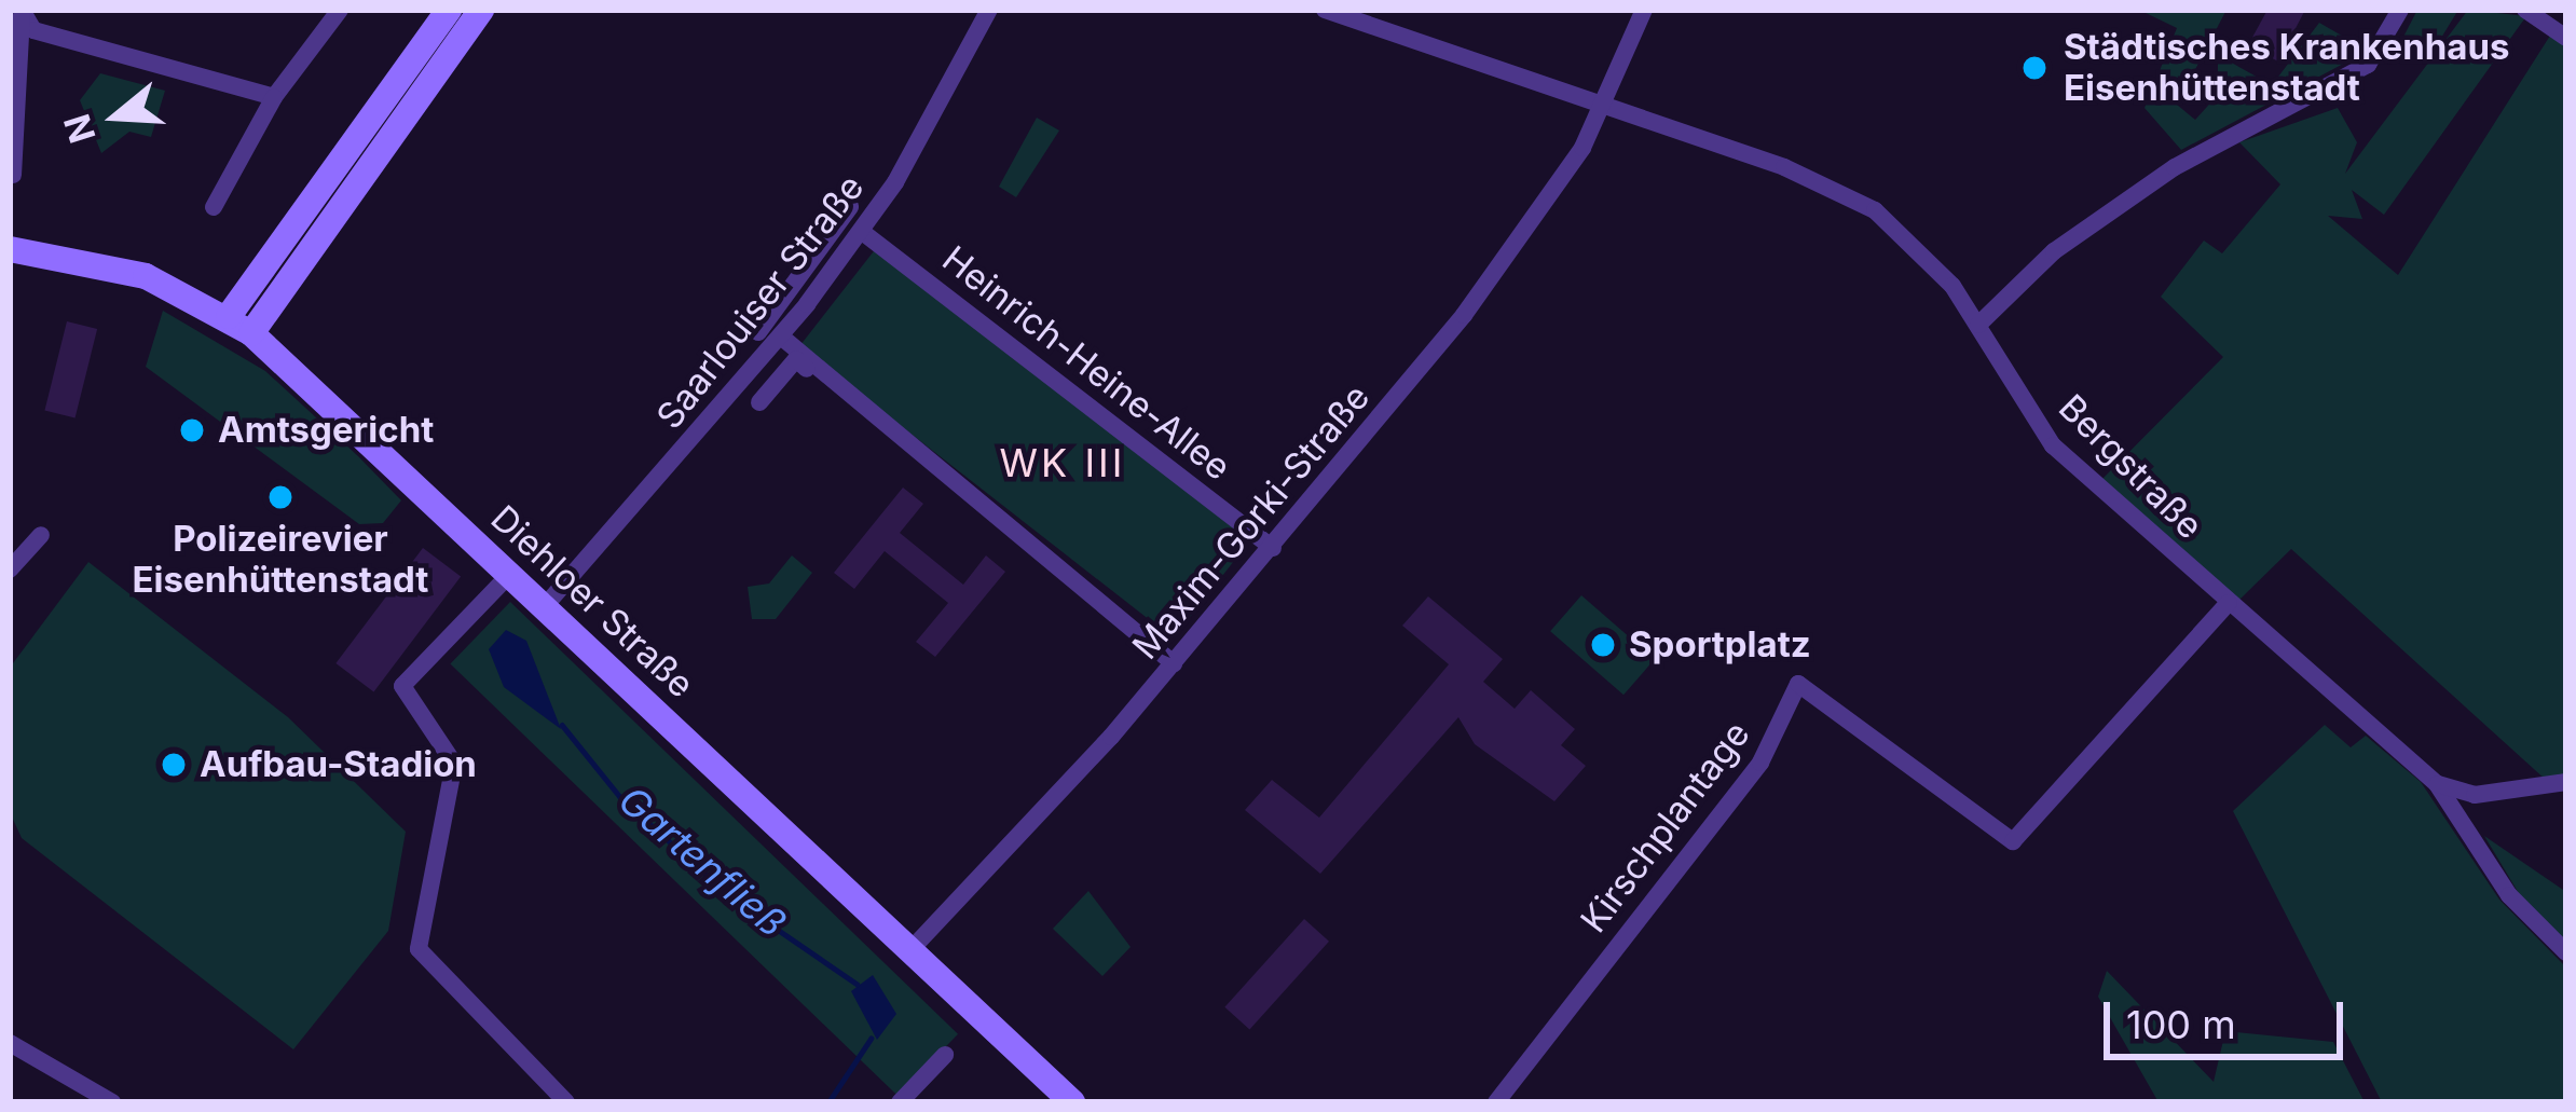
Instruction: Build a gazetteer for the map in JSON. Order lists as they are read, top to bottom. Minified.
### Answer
{"streets":{"street":["Saarlouiser Straße","Heinrich-Heine-Allee","Bergstraße","Maxim-Gorki-Straße","Diehloer Straße","Kirschplantage"]},"crossings":[["Saarlouiser Straße","Heinrich-Heine-Allee"],["Saarlouiser Straße","Diehloer Straße"],["Heinrich-Heine-Allee","Maxim-Gorki-Straße"],["Bergstraße","Maxim-Gorki-Straße"],["Bergstraße","Kirschplantage"],["Maxim-Gorki-Straße","Diehloer Straße"]],"districts":["WK III"],"water":["Gartenfließ"],"places":["Städtisches Krankenhaus Eisenhüttenstadt","Amtsgericht","Polizeirevier Eisenhüttenstadt","Sportplatz","Aufbau-Stadion"],"scale_bar":"100 m","north":"left"}
